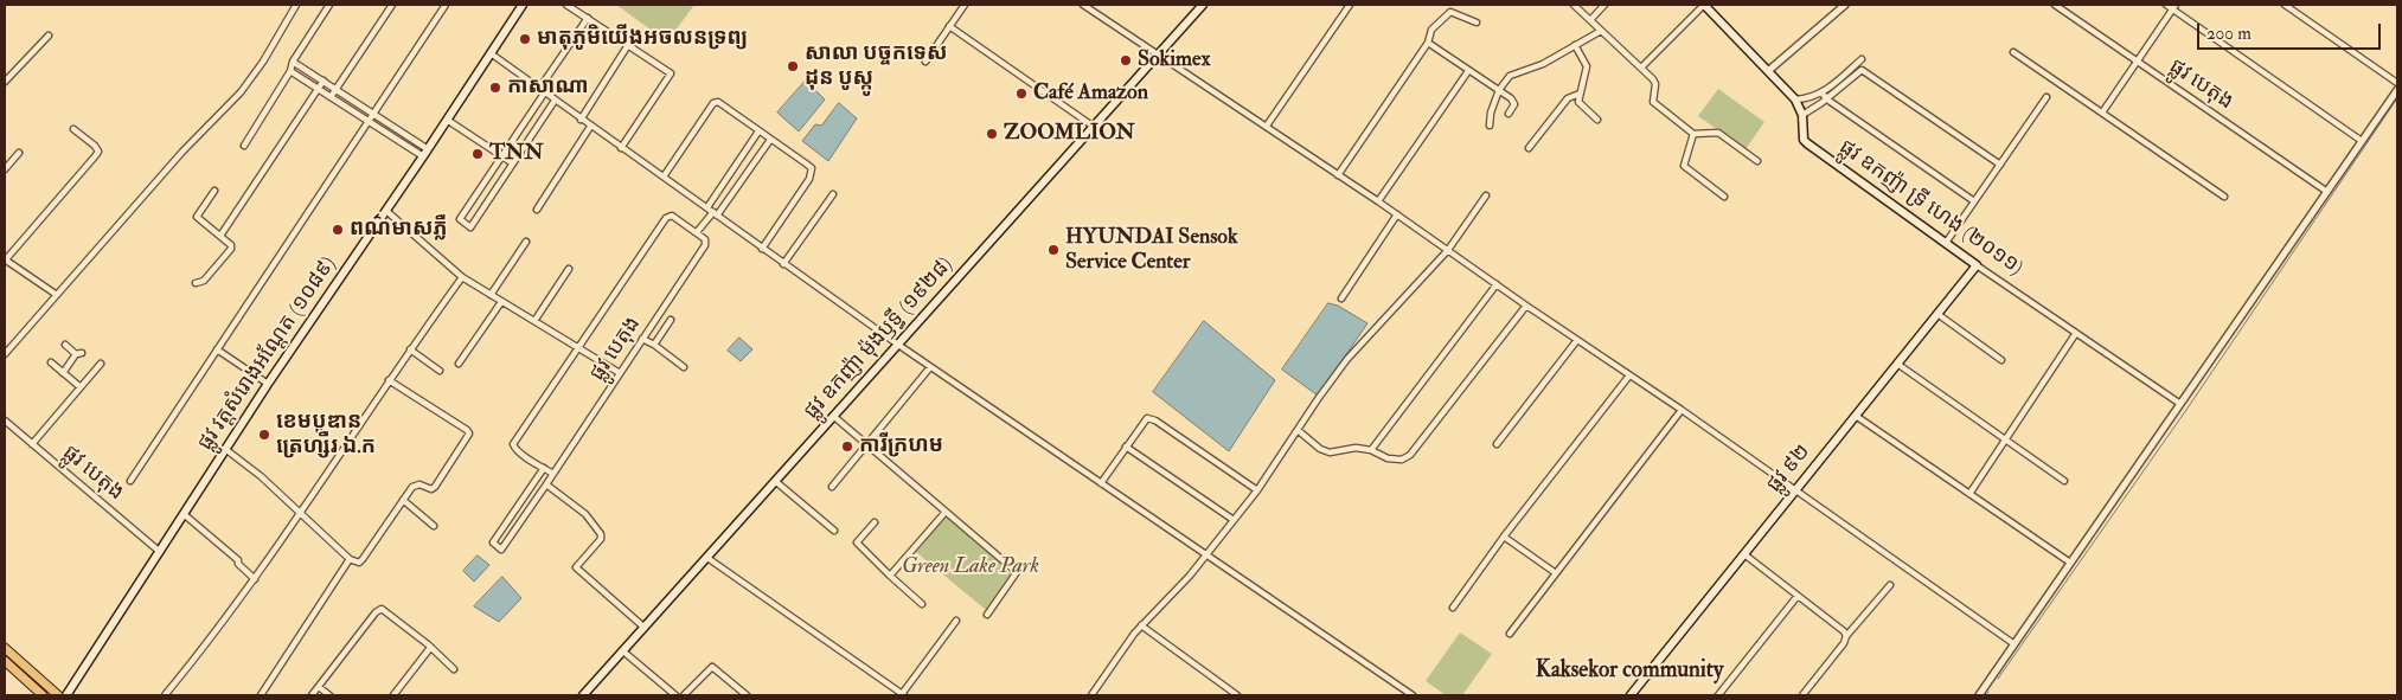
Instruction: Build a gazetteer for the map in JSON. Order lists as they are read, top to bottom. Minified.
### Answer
{"streets":{"main road":["ផ្លូវ ឧកញ៉ា ទ្រី ហេង (២០១១)","ផ្លូវ ឧកញ៉ា ម៉ុងឫទ្ធី (១៩២៨)","ផ្លូវ វត្តសំរោងអណ្ដែត (១០៨៩)","ផ្លូវ ៩២"],"street":["ផ្លូវ បេតុង"]},"crossings":[["ផ្លូវ បេតុង","ផ្លូវ វត្តសំរោងអណ្ដែត (១០៨៩)"],["ផ្លូវ ឧកញ៉ា ទ្រី ហេង (២០១១)","ផ្លូវ ៩២"]],"districts":["Kaksekor community"],"parks":["Green Lake Park"],"places":["មាតុភូមិយើងអចលនទ្រព្យ","Sokimex","សាលា បច្ចកទេស ដុន បូស្កូ","កាសាណា","Café Amazon","ZOOMLION","TNN","ពណ៌មាសភ្លឺ","HYUNDAI Sensok Service Center","ខេមបូឌាន ត្រេហ្សឺរ ឯ.ក","ការីក្រហម"],"scale_bar":"200 m"}
